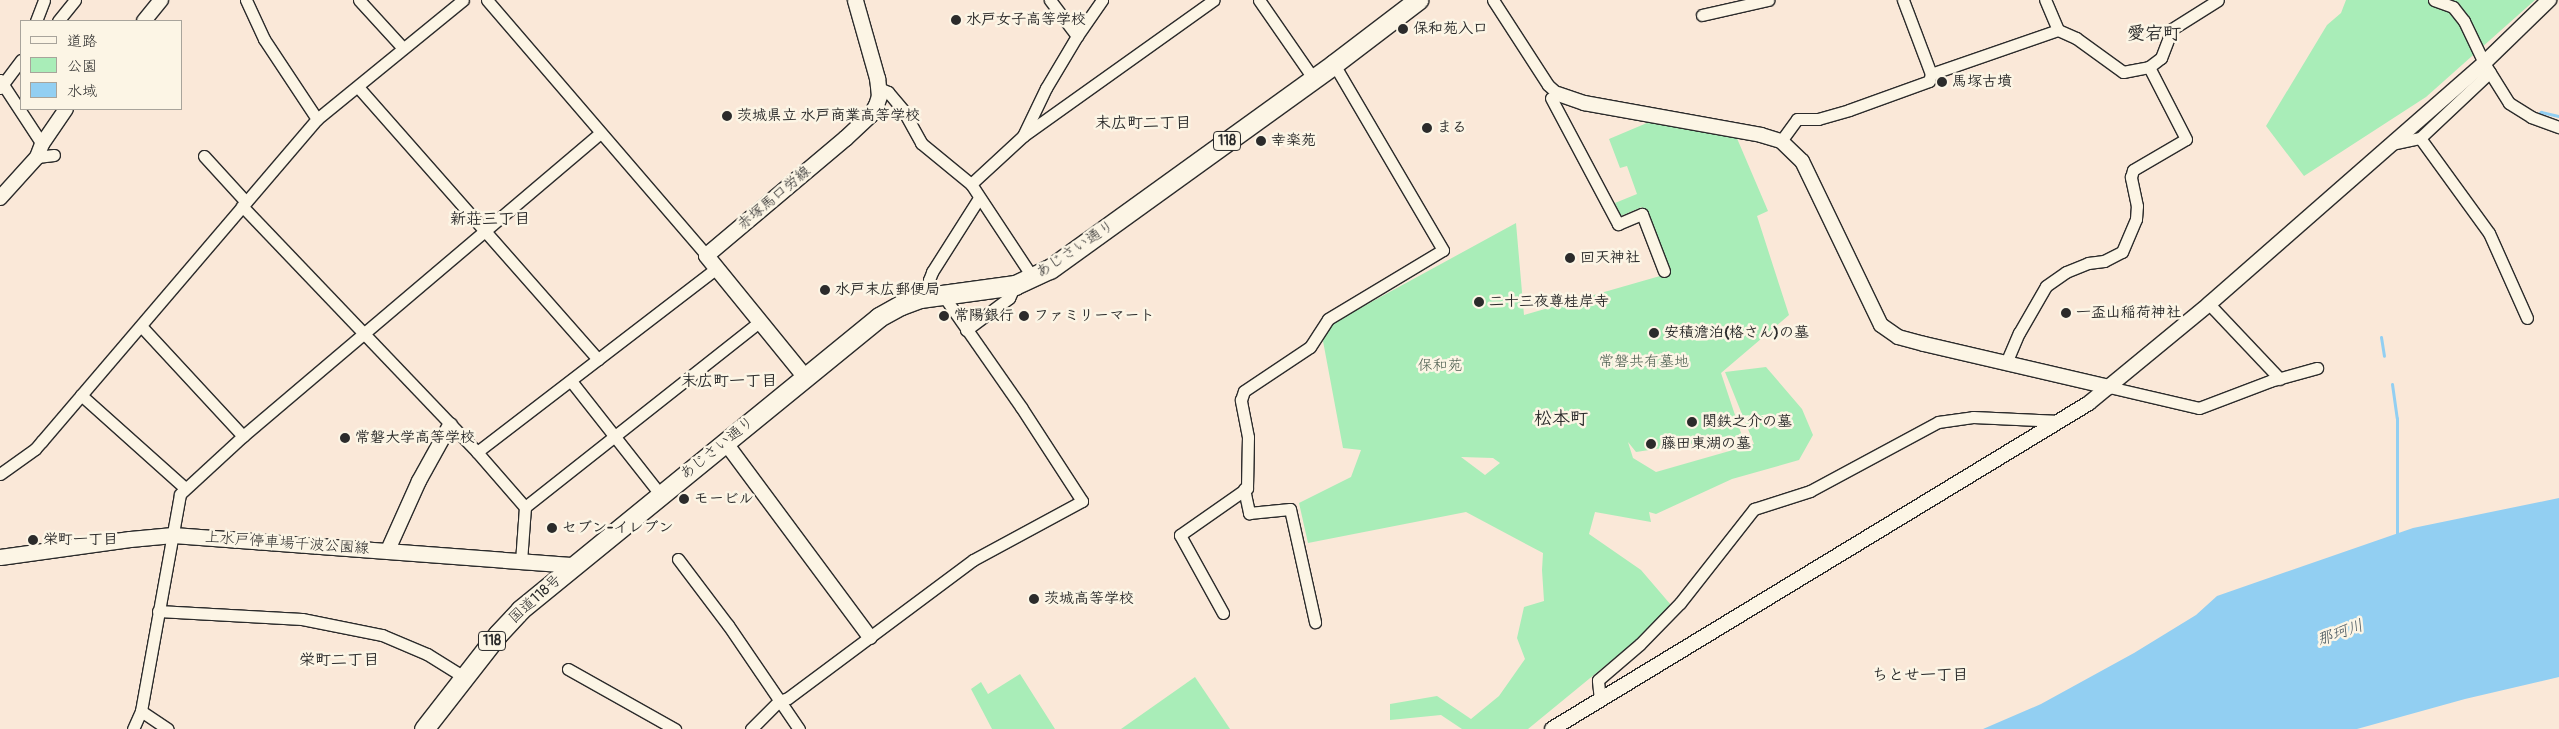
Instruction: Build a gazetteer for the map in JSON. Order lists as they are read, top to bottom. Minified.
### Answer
{"streets":{"highway":["118","あじさい通り","国道118号"],"main road":["赤塚馬口労線","上水戸停車場千波公園線"]},"crossings":[["あじさい通り","上水戸停車場千波公園線"],["あじさい通り","国道118号"],["上水戸停車場千波公園線","国道118号"]],"districts":["愛宕町","末広町二丁目","新荘三丁目","末広町一丁目","松本町","栄町二丁目","ちとせ一丁目"],"water":["那珂川"],"parks":["常磐共有墓地","保和苑"],"places":["水戸女子高等学校","保和苑入口","馬塚古墳","茨城県立 水戸商業高等学校","まる","幸楽苑","回天神社","水戸末広郵便局","二十三夜尊桂岸寺","一盃山稲荷神社","常陽銀行","ファミリーマート","安積澹泊(格さん)の墓","関鉄之介の墓","常磐大学高等学校","藤田東湖の墓","モービル","セブン-イレブン","栄町一丁目","茨城高等学校"],"legend":["道路","公園","水域"]}
